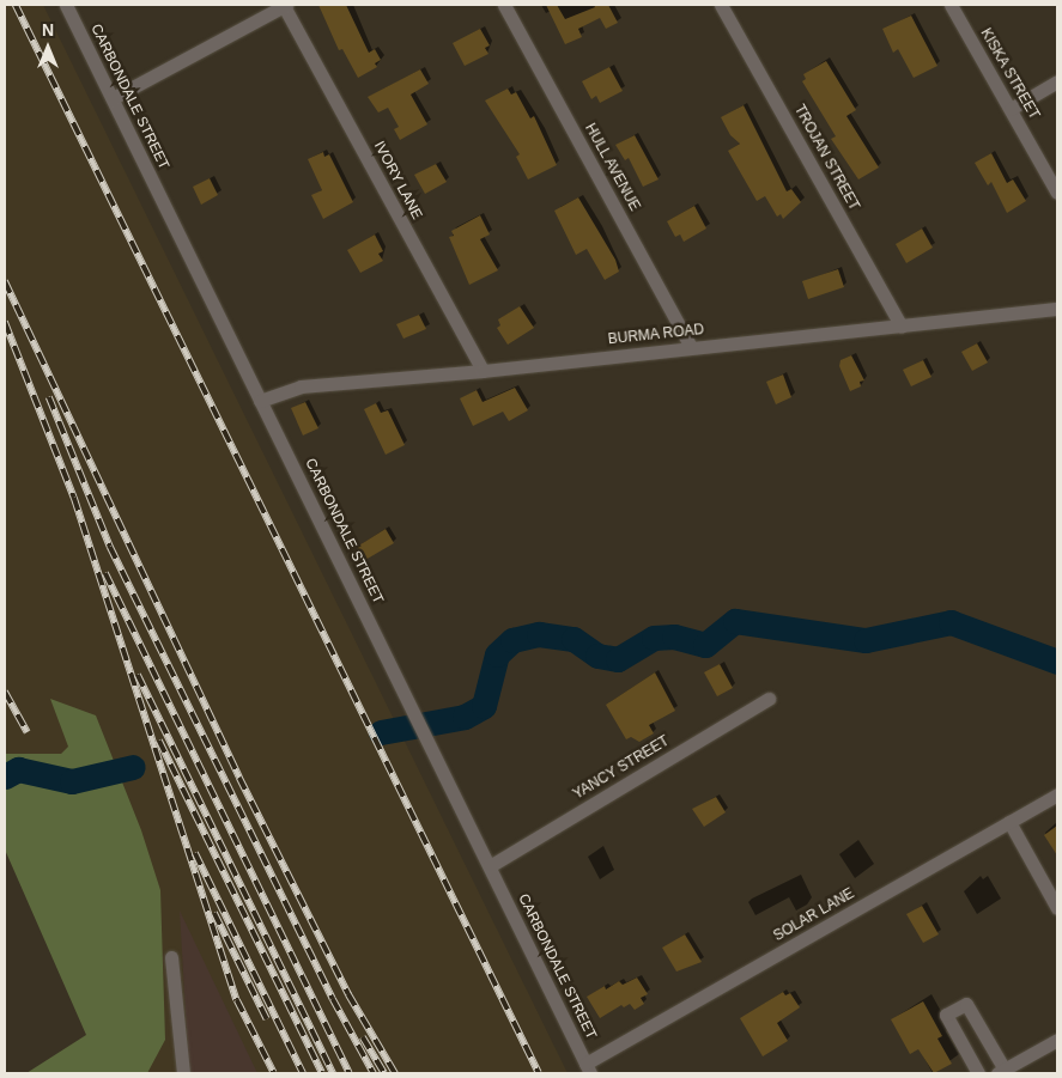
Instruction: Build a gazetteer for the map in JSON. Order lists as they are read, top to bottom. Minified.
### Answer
{"streets":{"street":["KISKA STREET","CARBONDALE STREET","TROJAN STREET","HULL AVENUE","IVORY LANE","BURMA ROAD","YANCY STREET","SOLAR LANE"]},"crossings":[["CARBONDALE STREET","BURMA ROAD"],["CARBONDALE STREET","YANCY STREET"],["CARBONDALE STREET","SOLAR LANE"],["TROJAN STREET","BURMA ROAD"],["HULL AVENUE","BURMA ROAD"],["IVORY LANE","BURMA ROAD"]],"north":"top"}
